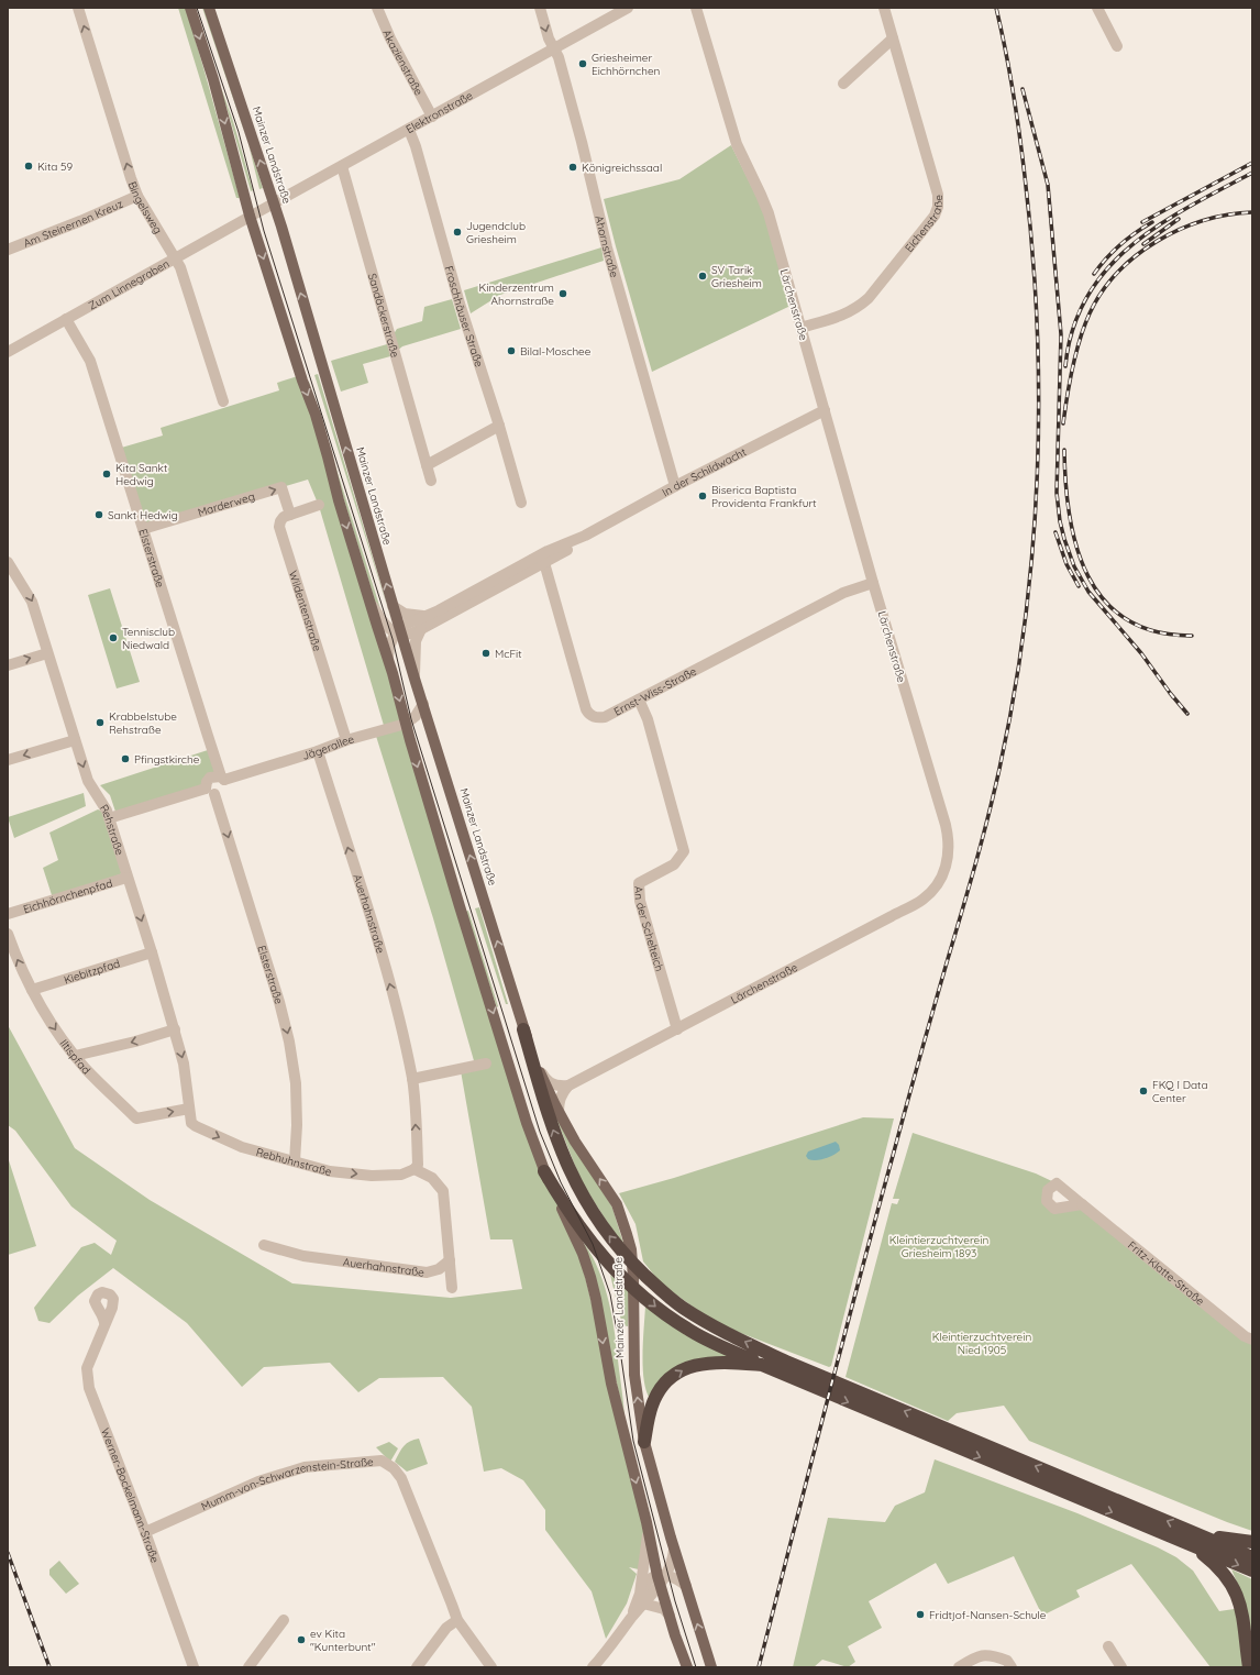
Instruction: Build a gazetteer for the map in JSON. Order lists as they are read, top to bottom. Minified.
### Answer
{"streets":{"main road":["Mainzer Landstraße"],"street":["Akazienstraße","Elektronstraße","Bingelsweg","Eichenstraße","Am Steinernen Kreuz","Ahornstraße","Zum Linnegraben","Lärchenstraße","Sandäckerstraße","Froschhäuser Straße","In der Schildwacht","Marderweg","Elsterstraße","Wildentenstraße","Ernst-Wiss-Straße","Jägerallee","Rehstraße","Eichhörnchenpfad","Auerhahnstraße","An der Schelteich","Kiebitzpfad","Iltispfad","Rebhuhnstraße","Fritz-Klatte-Straße","Mumm-von-Schwarzenstein-Straße","Werner-Bockelmann-Straße"]},"crossings":[["Akazienstraße","Elektronstraße"],["Elektronstraße","Mainzer Landstraße"],["Elektronstraße","Ahornstraße"],["Elektronstraße","Zum Linnegraben"],["Elektronstraße","Sandäckerstraße"],["Elektronstraße","Froschhäuser Straße"],["Mainzer Landstraße","Zum Linnegraben"],["Mainzer Landstraße","In der Schildwacht"],["Mainzer Landstraße","Jägerallee"],["Bingelsweg","Am Steinernen Kreuz"],["Bingelsweg","Zum Linnegraben"],["Eichenstraße","Lärchenstraße"],["Ahornstraße","In der Schildwacht"],["Zum Linnegraben","Elsterstraße"],["Lärchenstraße","In der Schildwacht"],["Lärchenstraße","Ernst-Wiss-Straße"],["Lärchenstraße","An der Schelteich"],["In der Schildwacht","Ernst-Wiss-Straße"],["Marderweg","Elsterstraße"],["Marderweg","Wildentenstraße"],["Elsterstraße","Jägerallee"],["Elsterstraße","Rebhuhnstraße"],["Wildentenstraße","Jägerallee"],["Ernst-Wiss-Straße","An der Schelteich"],["Jägerallee","Auerhahnstraße"],["Rehstraße","Eichhörnchenpfad"],["Rehstraße","Kiebitzpfad"],["Rehstraße","Iltispfad"],["Rehstraße","Rebhuhnstraße"],["Auerhahnstraße","Rebhuhnstraße"],["Kiebitzpfad","Iltispfad"],["Iltispfad","Rebhuhnstraße"],["Mumm-von-Schwarzenstein-Straße","Werner-Bockelmann-Straße"]],"one_way":["Bingelsweg","Marderweg","Elsterstraße","Rehstraße","Auerhahnstraße","Rebhuhnstraße"],"parks":["Kleintierzuchtverein Griesheim 1893","Kleintierzuchtverein Nied 1905"],"places":["Griesheimer Eichhörnchen","Kita 59","Königreichssaal","Jugendclub Griesheim","SV Tarik Griesheim","Kinderzentrum Ahornstraße","Bilal-Moschee","Kita Sankt Hedwig","Biserica Baptista Providenta Frankfurt","Sankt Hedwig","Tennisclub Niedwald","McFit","Krabbelstube Rehstraße","Pfingstkirche","FKQ I Data Center","Fridtjof-Nansen-Schule","ev Kita \"Kunterbunt\""]}
